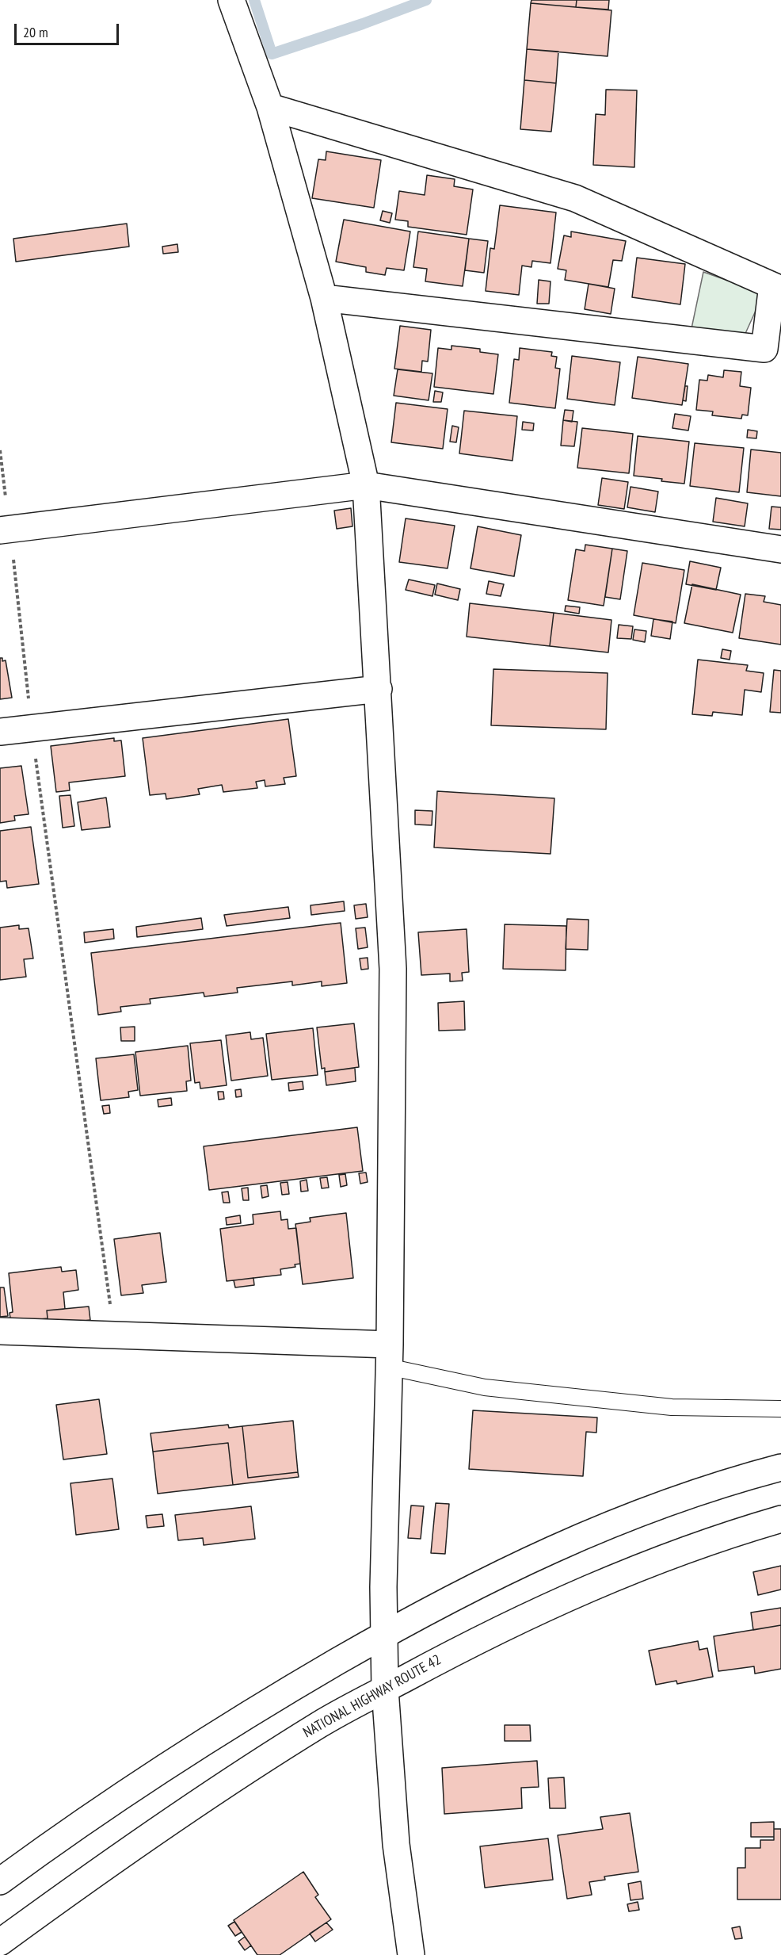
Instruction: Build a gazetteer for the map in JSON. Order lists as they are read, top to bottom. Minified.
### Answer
{"streets":{"main road":["NATIONAL HIGHWAY ROUTE 42"]},"scale_bar":"20 m"}
